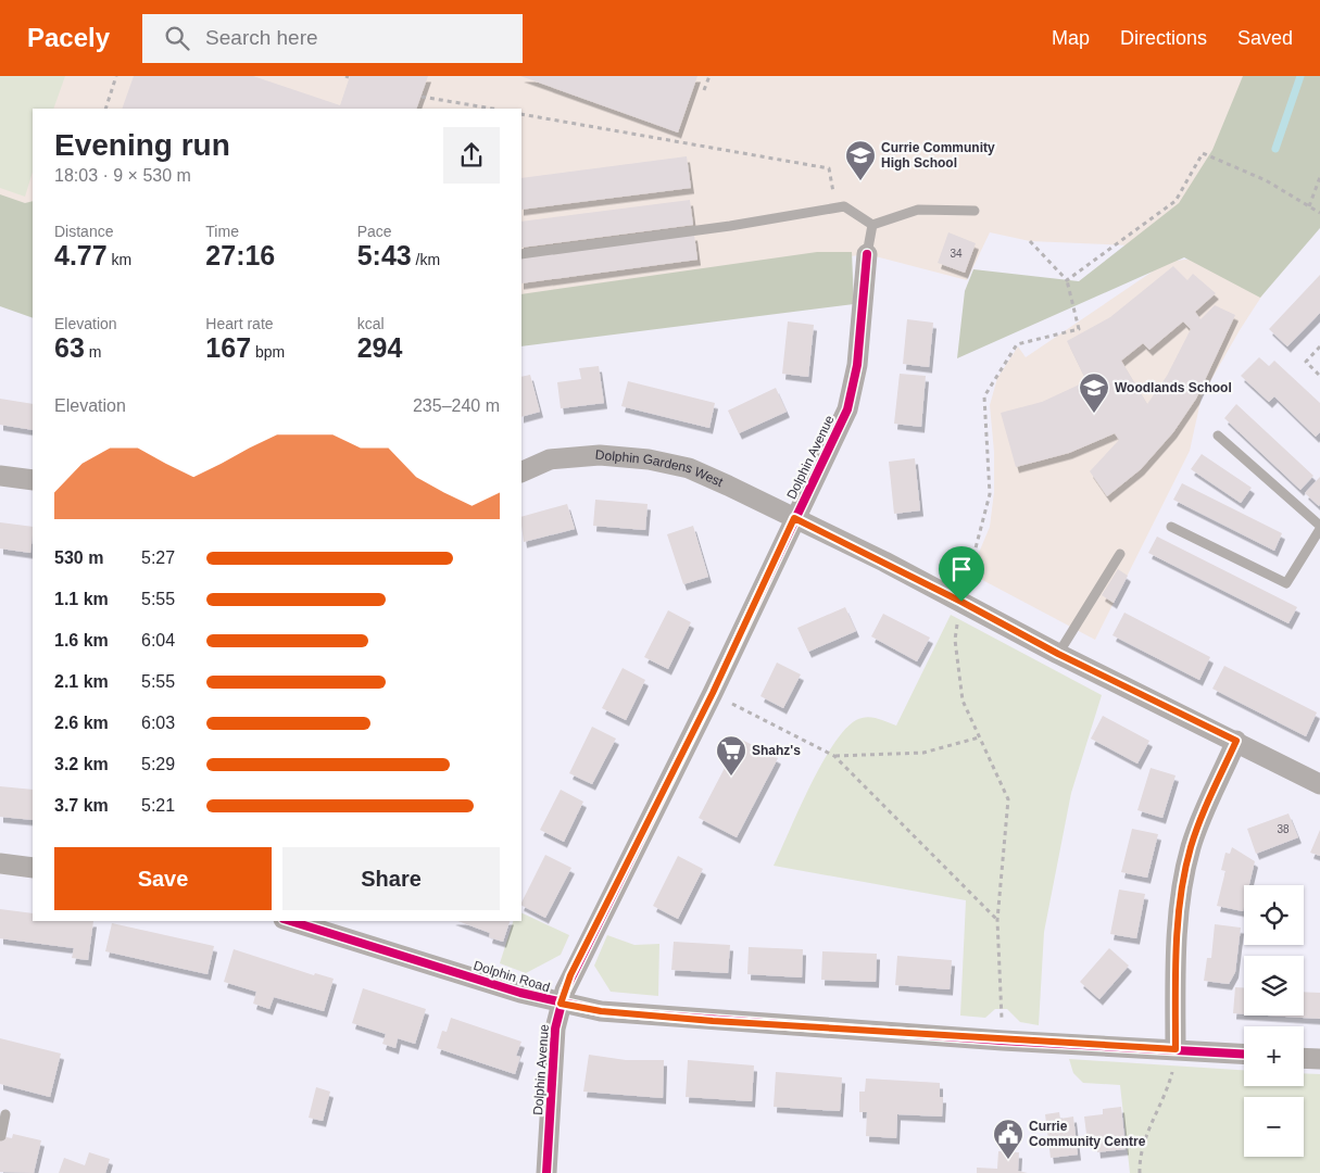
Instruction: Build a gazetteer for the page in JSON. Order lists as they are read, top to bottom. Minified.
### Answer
{"streets":{"street":["Dolphin Avenue","Dolphin Gardens West","Dolphin Road"]},"crossings":[["Dolphin Avenue","Dolphin Gardens West"],["Dolphin Avenue","Dolphin Road"]],"places":{"school or university":["Currie Community High School","Woodlands School"],"supermarket":["Shahz's"],"public building":["Currie Community Centre"]},"house_numbers":["34","38"],"page":{"header":"Pacely","search":"Search here","nav":["Map","Directions","Saved"],"heading":["Evening run","18:03 · 9 × 530 m"],"stats":[["Distance","4.77 km"],["Time","27:16"],["Pace","5:43 /km"],["Elevation","63 m"],["Heart rate","167 bpm"],["kcal","294"]],"chart":["Elevation","235–240 m"],"list":[{"name":"530 m","note":"5:27"},{"name":"1.1 km","note":"5:55"},{"name":"1.6 km","note":"6:04"},{"name":"2.1 km","note":"5:55"},{"name":"2.6 km","note":"6:03"},{"name":"3.2 km","note":"5:29"},{"name":"3.7 km","note":"5:21"}],"buttons":["Save","Share"],"map_buttons":["+","−"]}}
